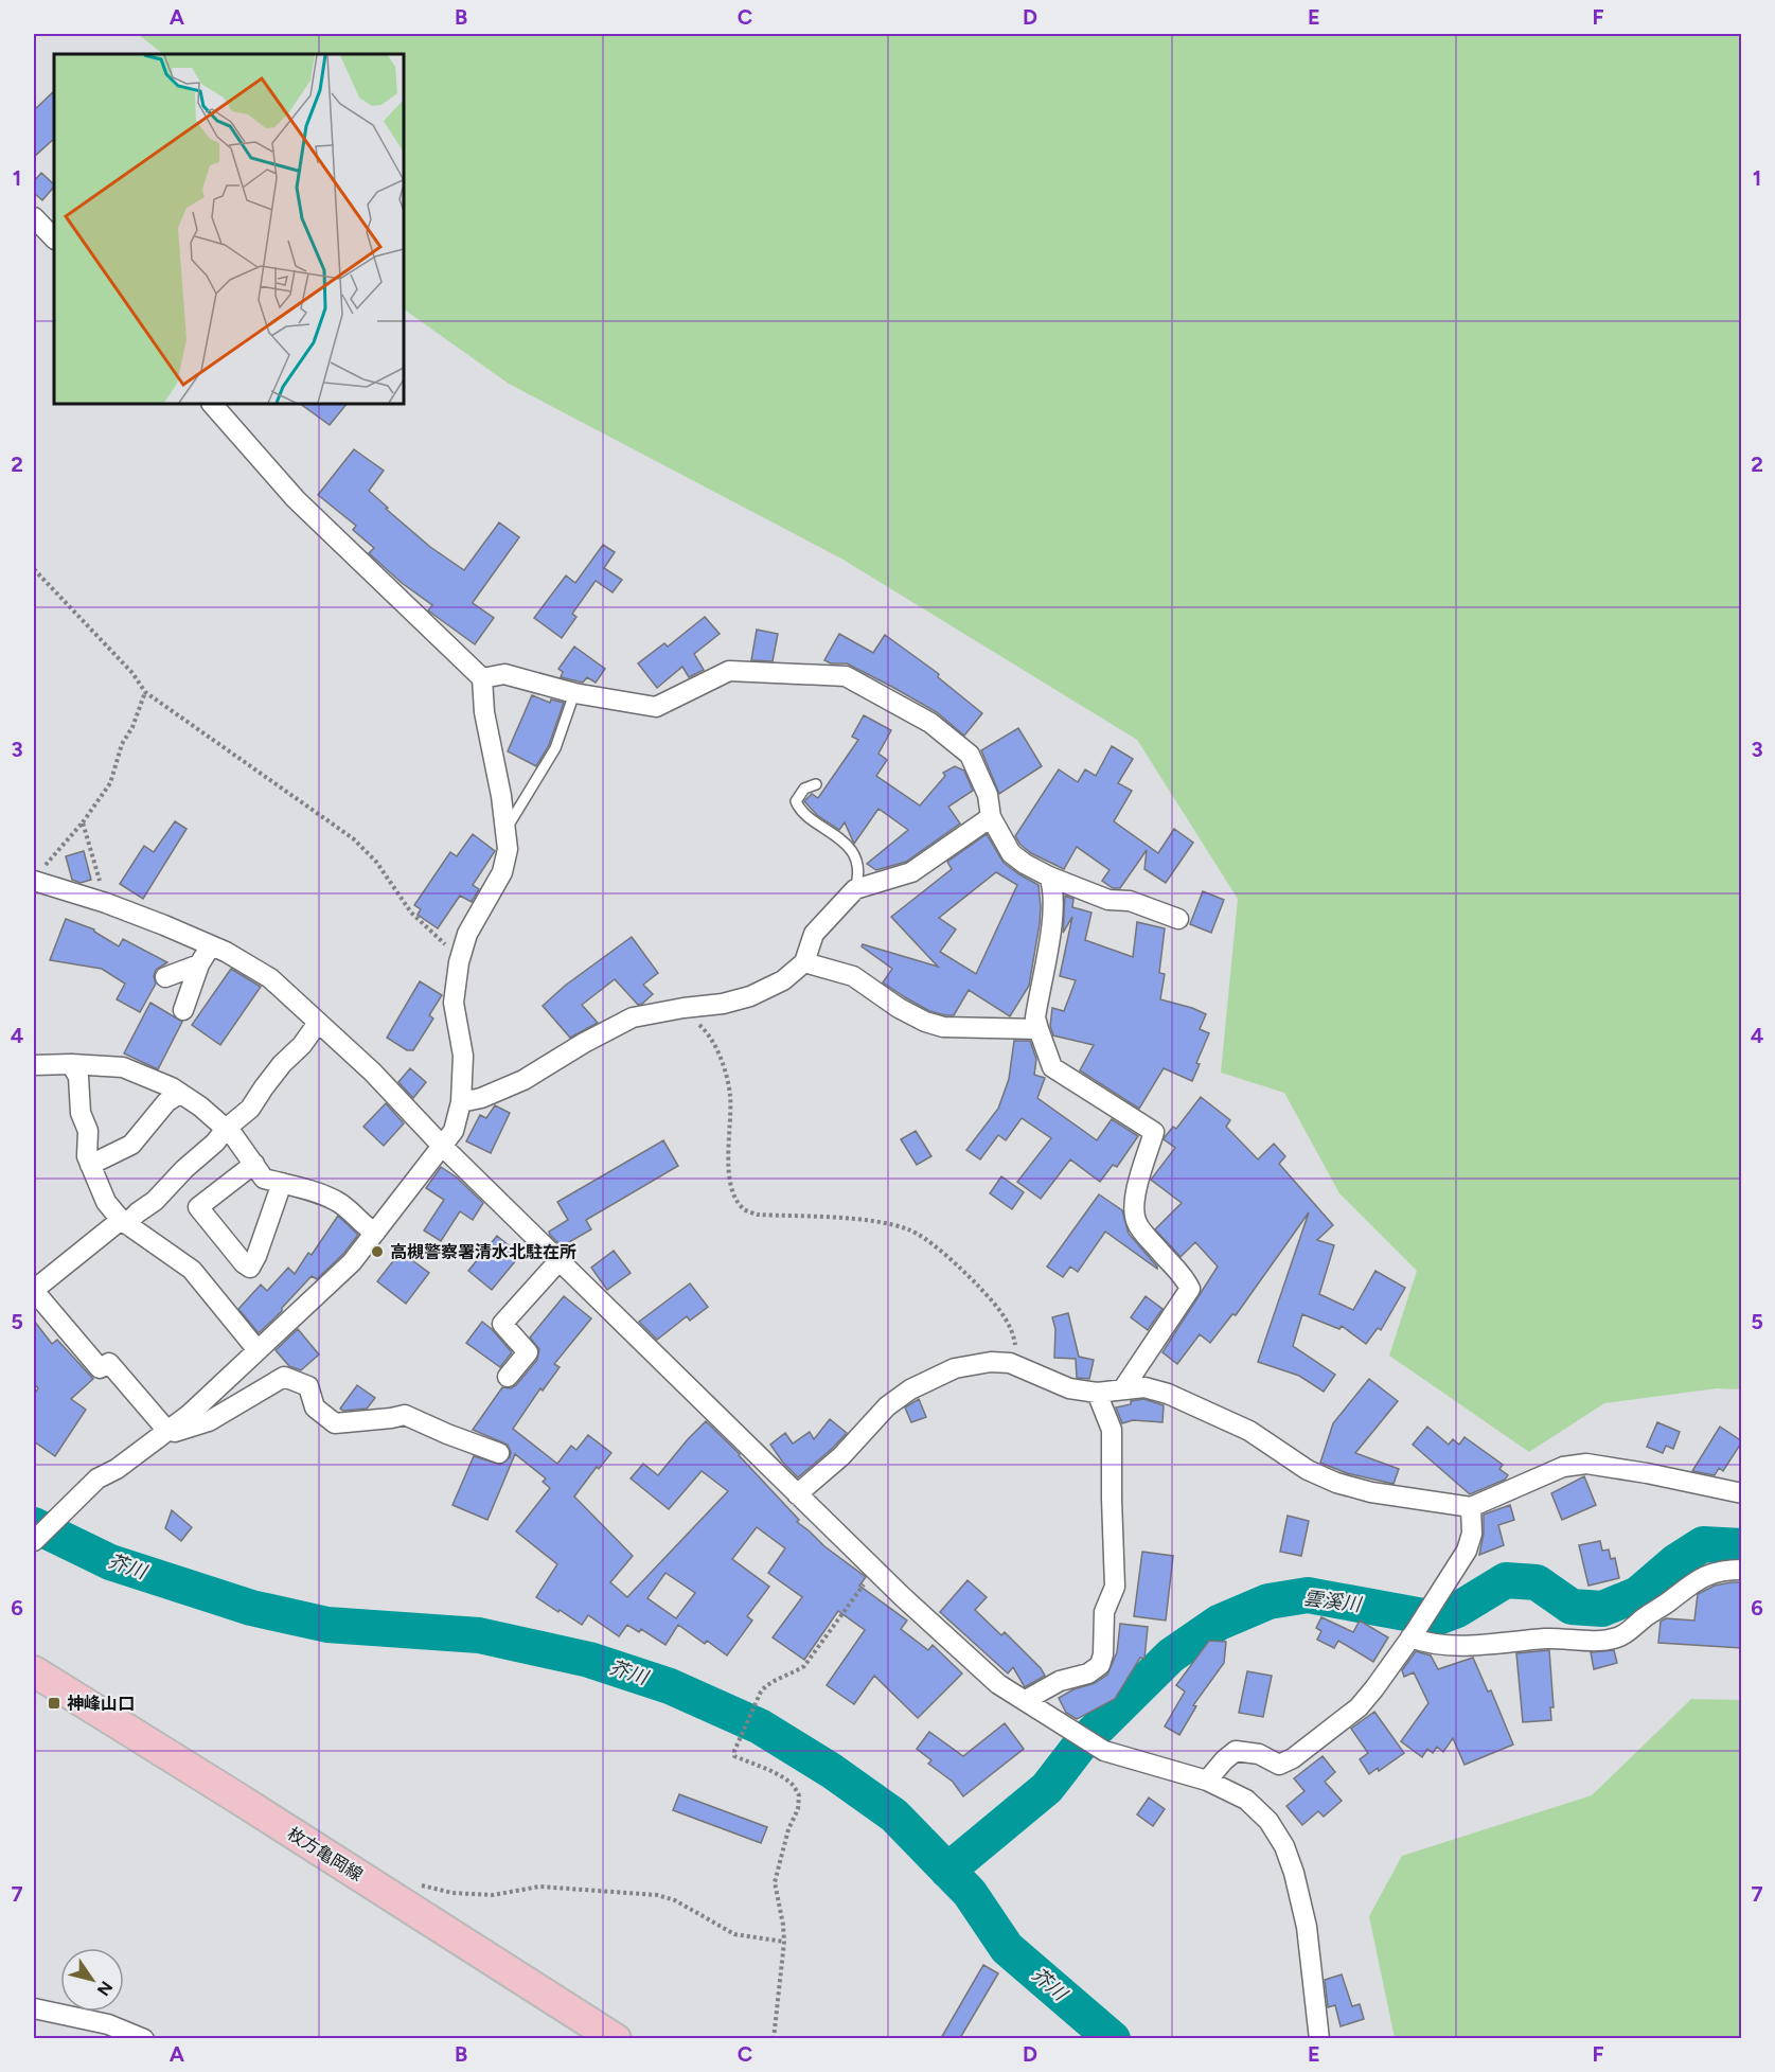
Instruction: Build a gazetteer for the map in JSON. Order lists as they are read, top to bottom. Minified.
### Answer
{"streets":{"main road":["枚方亀岡線"]},"water":["芥川","雲溪川"],"places":{"other":["高槻警察署清水北駐在所"],"transit":["神峰山口"]},"north":"bottom right","grid":{"columns":["A","B","C","D","E","F"],"rows":["1","2","3","4","5","6","7"]}}
